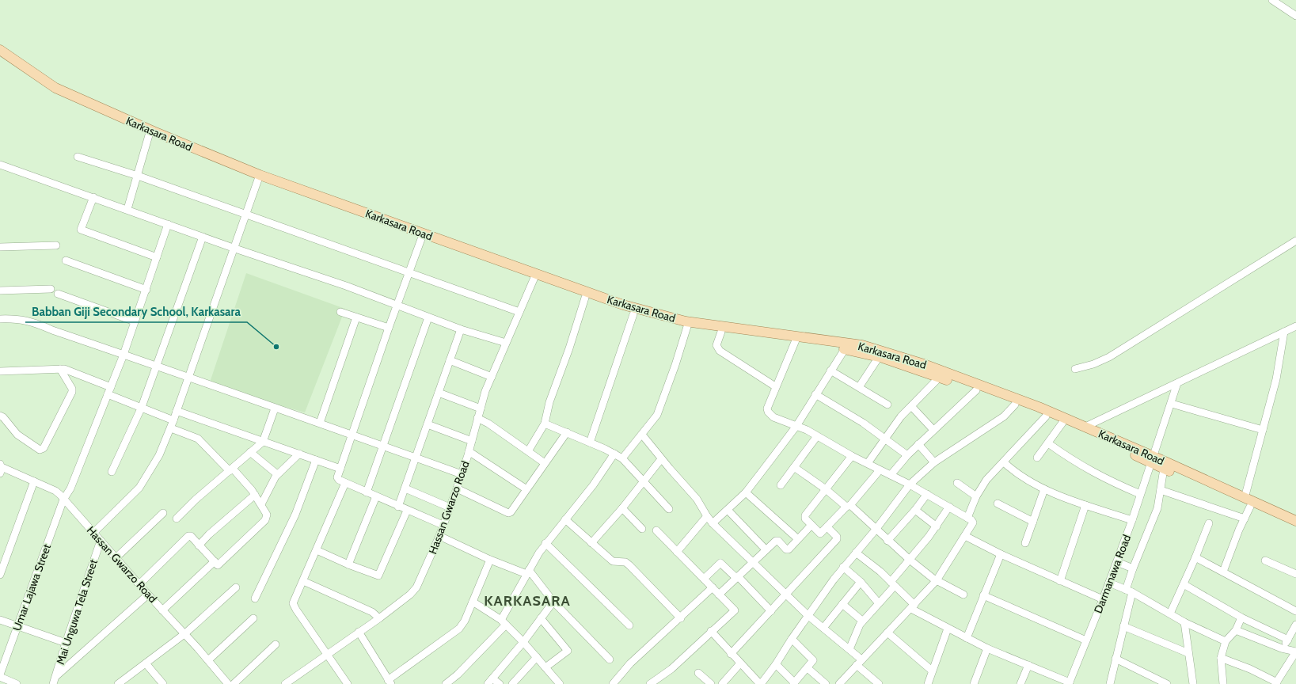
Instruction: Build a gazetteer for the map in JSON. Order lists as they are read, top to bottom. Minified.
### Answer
{"streets":{"main road":["Karkasara Road"],"street":["Hassan Gwarzo Road","Darmanawa Road","Umar Lajawa Street","Mai Unguwa Tela Street"]},"crossings":[["Karkasara Road","Hassan Gwarzo Road"],["Karkasara Road","Darmanawa Road"],["Hassan Gwarzo Road","Umar Lajawa Street"],["Hassan Gwarzo Road","Mai Unguwa Tela Street"]],"districts":["KARKASARA"],"places":["Babban Giji Secondary School, Karkasara"]}
